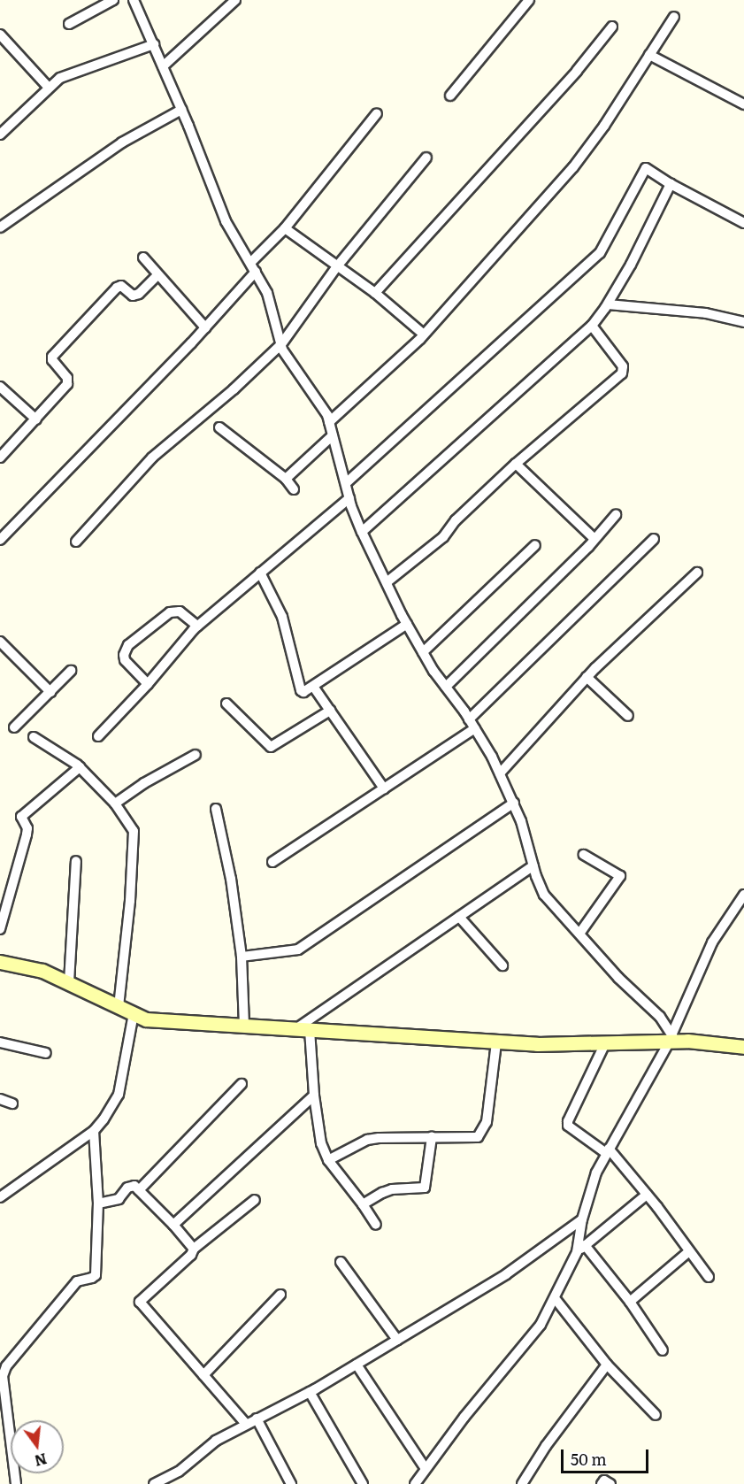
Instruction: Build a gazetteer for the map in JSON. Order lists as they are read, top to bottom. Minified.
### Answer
{"scale_bar":"50 m","north":"bottom"}
